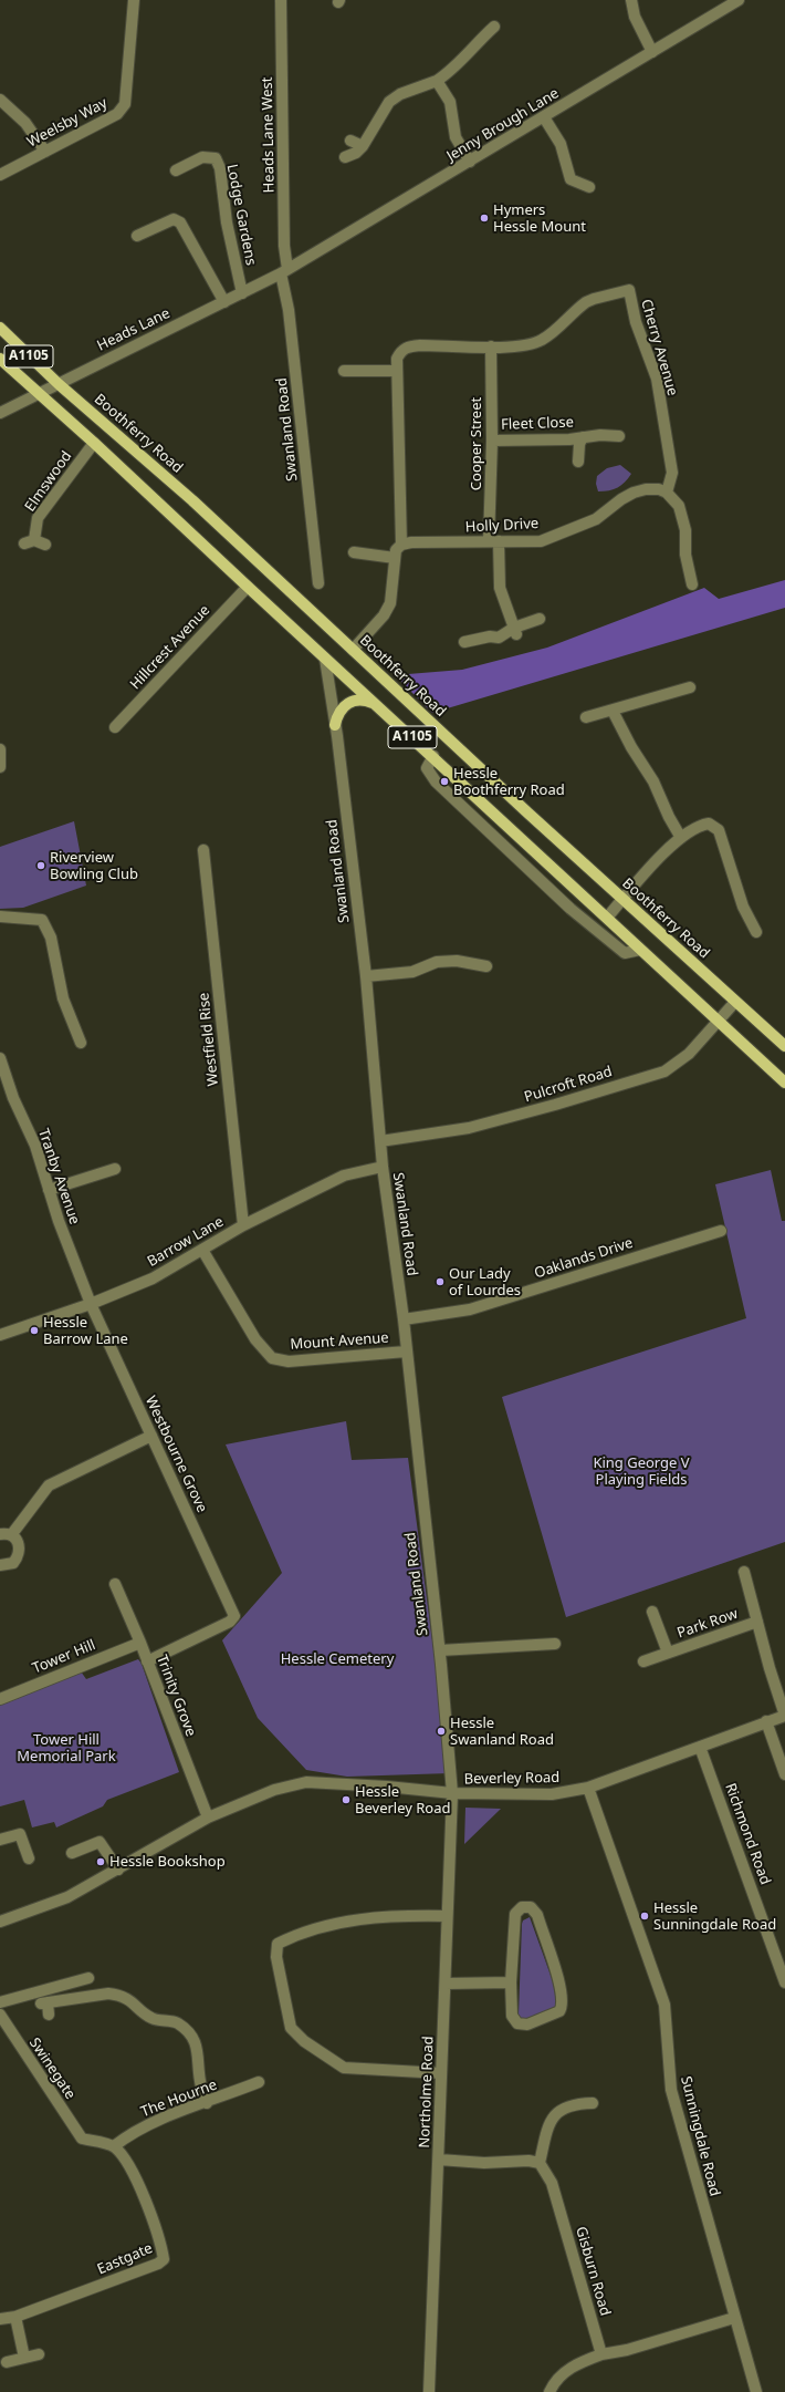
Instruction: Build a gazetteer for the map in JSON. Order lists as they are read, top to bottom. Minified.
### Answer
{"streets":{"main road":["A1105","Boothferry Road"],"street":["Weelsby Way","Jenny Brough Lane","Heads Lane West","Lodge Gardens","Heads Lane","Cherry Avenue","Fleet Close","Swanland Road","Cooper Street","Elmswood","Holly Drive","Hillcrest Avenue","Westfield Rise","Pulcroft Road","Tranby Avenue","Barrow Lane","Oaklands Drive","Mount Avenue","Westbourne Grove","Park Row","Tower Hill","Trinity Grove","Beverley Road","Richmond Road","Swinegate","Northolme Road","The Hourne","Sunningdale Road","Eastgate","Gisburn Road"]},"crossings":[["Jenny Brough Lane","Heads Lane West"],["Jenny Brough Lane","Heads Lane"],["Jenny Brough Lane","Swanland Road"],["Heads Lane West","Heads Lane"],["Heads Lane West","Swanland Road"],["Lodge Gardens","Heads Lane"],["Heads Lane","A1105"],["Heads Lane","Swanland Road"],["Heads Lane","Boothferry Road"],["Cherry Avenue","Cooper Street"],["Cherry Avenue","Holly Drive"],["A1105","Swanland Road"],["A1105","Elmswood"],["A1105","Hillcrest Avenue"],["A1105","Pulcroft Road"],["Fleet Close","Cooper Street"],["Swanland Road","Pulcroft Road"],["Swanland Road","Barrow Lane"],["Swanland Road","Oaklands Drive"],["Swanland Road","Mount Avenue"],["Swanland Road","Beverley Road"],["Swanland Road","Northolme Road"],["Boothferry Road","Pulcroft Road"],["Cooper Street","Holly Drive"],["Westfield Rise","Barrow Lane"],["Tranby Avenue","Barrow Lane"],["Tranby Avenue","Westbourne Grove"],["Barrow Lane","Mount Avenue"],["Barrow Lane","Westbourne Grove"],["Westbourne Grove","Trinity Grove"],["Tower Hill","Trinity Grove"],["Trinity Grove","Beverley Road"],["Beverley Road","Richmond Road"],["Beverley Road","Northolme Road"],["Beverley Road","Sunningdale Road"],["Swinegate","The Hourne"],["Swinegate","Eastgate"],["The Hourne","Eastgate"]],"parks":["King George V Playing Fields","Hessle Cemetery","Tower Hill Memorial Park"],"places":["Hymers Hessle Mount","Hessle Boothferry Road","Riverview Bowling Club","Our Lady of Lourdes","Hessle Barrow Lane","Hessle Swanland Road","Hessle Beverley Road","Hessle Bookshop","Hessle Sunningdale Road"]}
